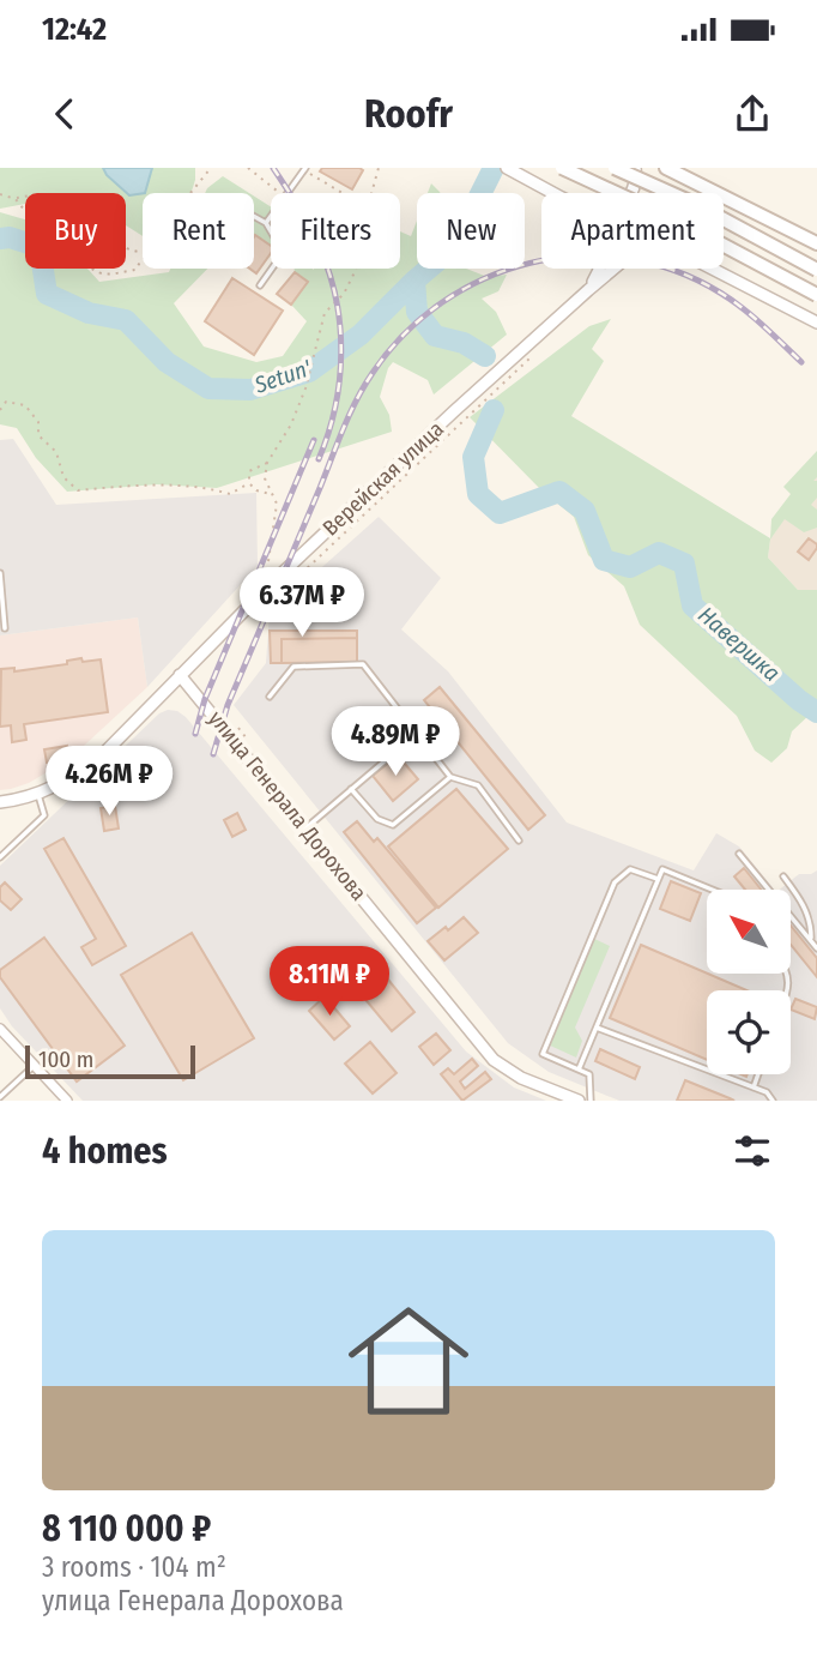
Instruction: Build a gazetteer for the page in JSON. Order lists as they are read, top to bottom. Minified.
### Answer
{"streets":{"street":["Верейская улица","улица Генерала Дорохова"]},"crossings":[["Верейская улица","улица Генерала Дорохова"]],"water":["Setun'","Навершка"],"scale_bar":"100 m","north":"top left","page":{"status":"12:42","header":"Roofr","chip":["Buy","Rent","Filters","New","Apartment"],"price":["6.37M ₽","4.89M ₽","4.26M ₽","8.11M ₽"],"scale":"100 m","heading":"4 homes","list":[{"name":"8 110 000 ₽","note":"3 rooms · 104 m² · улица Генерала Дорохова"}]}}
